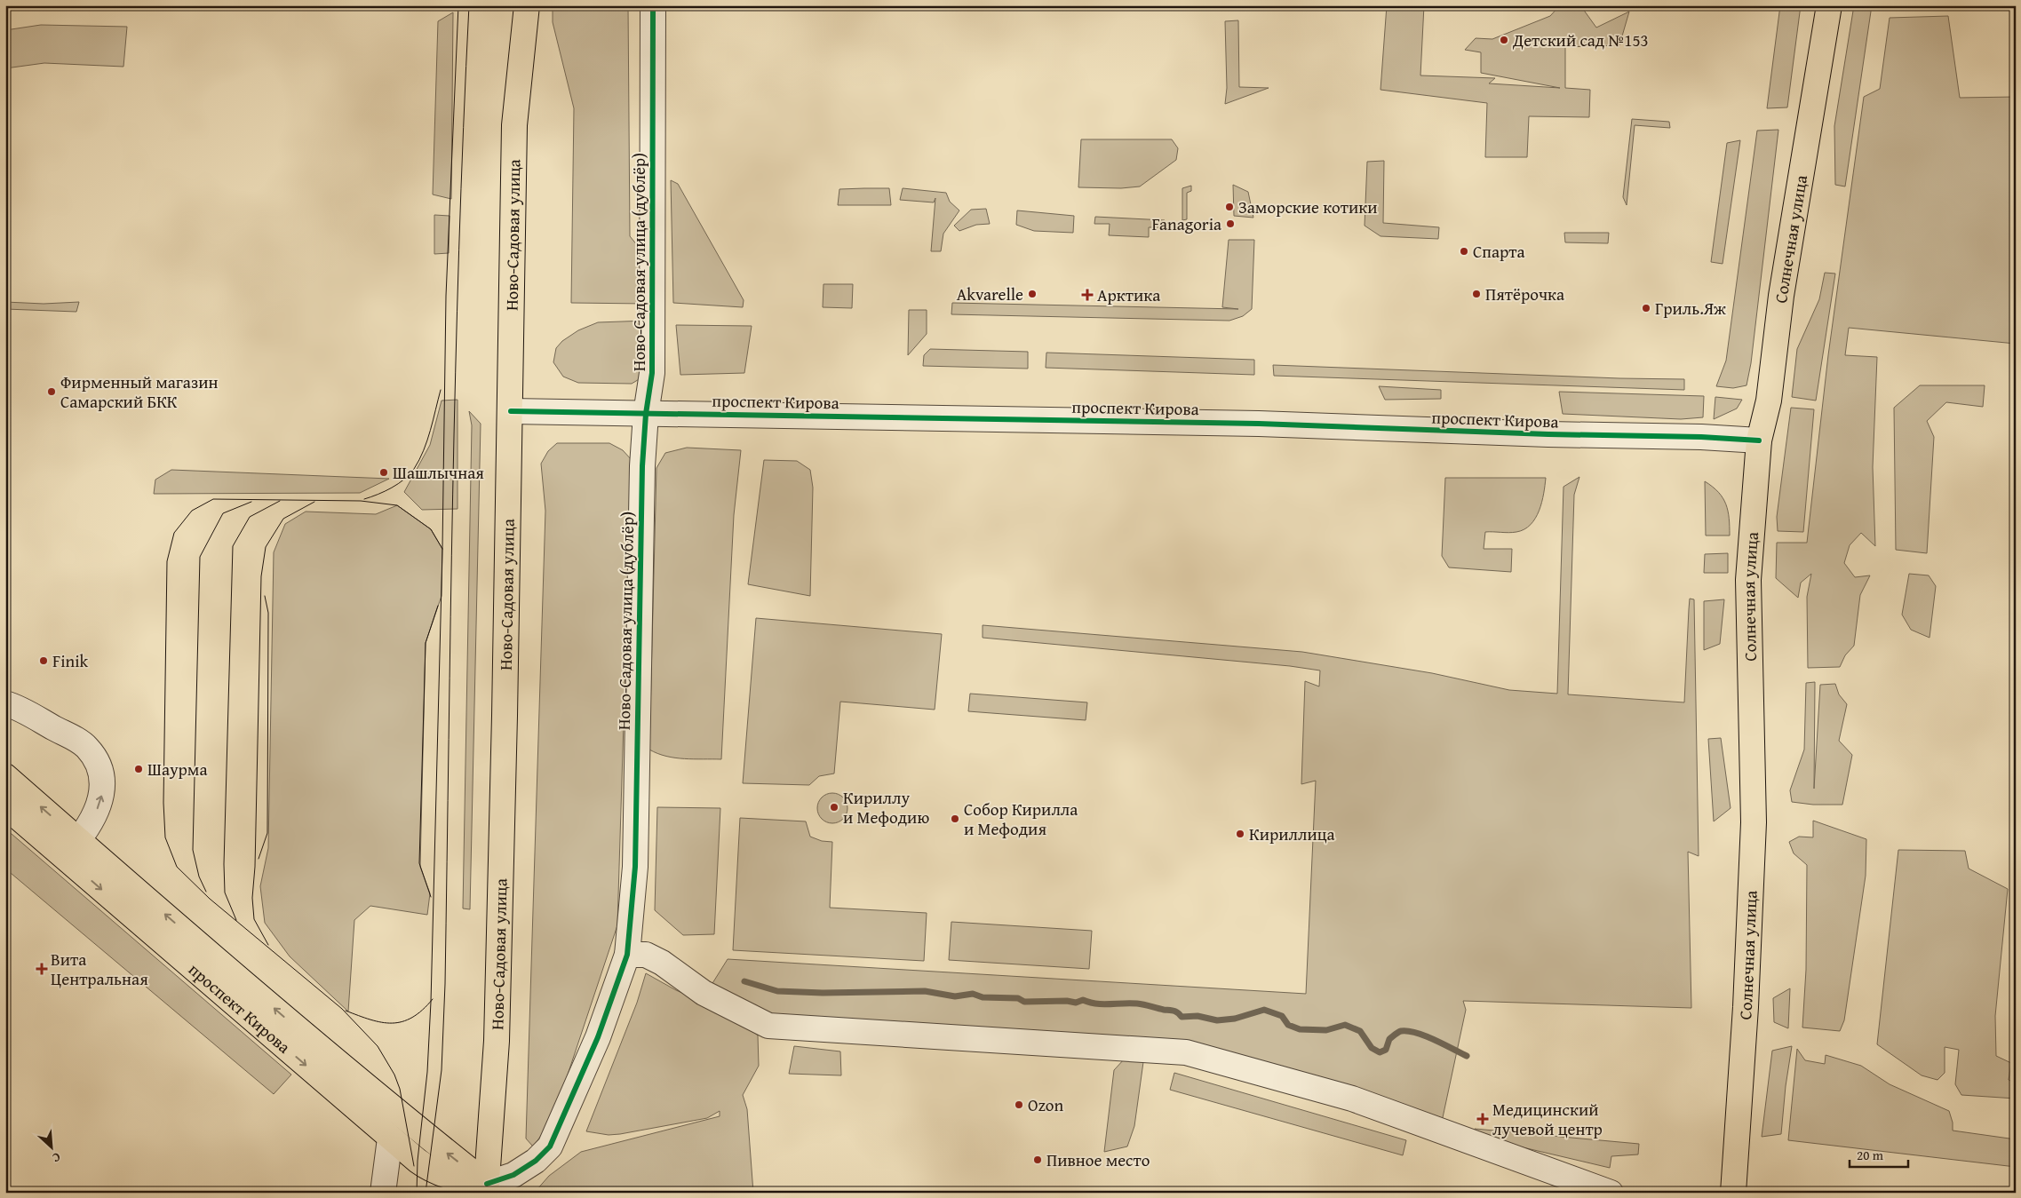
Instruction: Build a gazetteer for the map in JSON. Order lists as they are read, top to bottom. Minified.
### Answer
{"streets":{"main road":["Ново-Садовая улица","Солнечная улица","проспект Кирова"],"street":["Ново-Садовая улица (дублёр)"]},"crossings":[["Ново-Садовая улица","Ново-Садовая улица (дублёр)"],["Ново-Садовая улица","проспект Кирова"],["Солнечная улица","проспект Кирова"],["Ново-Садовая улица (дублёр)","проспект Кирова"]],"places":{"other":["Детский сад №153","Заморские котики","Fanagoria","Спарта","Akvarelle","Пятёрочка","Гриль.Яж","Фирменный магазин Самарский БКК","Шашлычная","Finik","Шаурма","Кириллу и Мефодию","Собор Кирилла и Мефодия","Кириллица","Ozon","Пивное место"],"health":["Арктика","Вита Центральная","Медицинский лучевой центр"]},"scale_bar":"20 m","north":"bottom right"}
